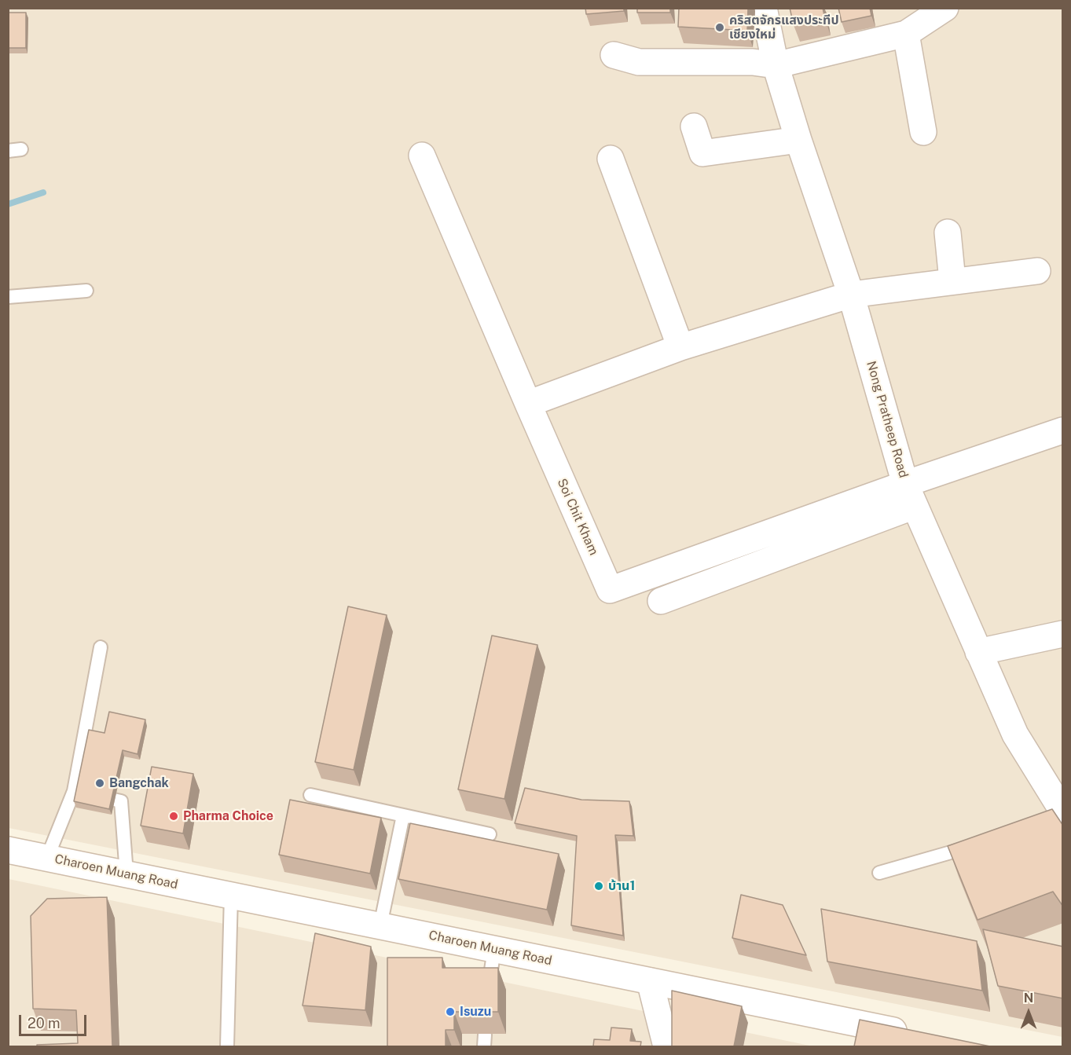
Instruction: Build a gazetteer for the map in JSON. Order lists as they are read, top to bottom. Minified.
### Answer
{"streets":{"street":["Nong Pratheep Road","Soi Chit Kham","Charoen Muang Road"]},"crossings":[["Nong Pratheep Road","Soi Chit Kham"]],"places":["คริสตจักรแสงประทีป เชียงใหม่","Bangchak","Pharma Choice","บ้าน1","Isuzu"],"scale_bar":"20 m","north":"top"}
